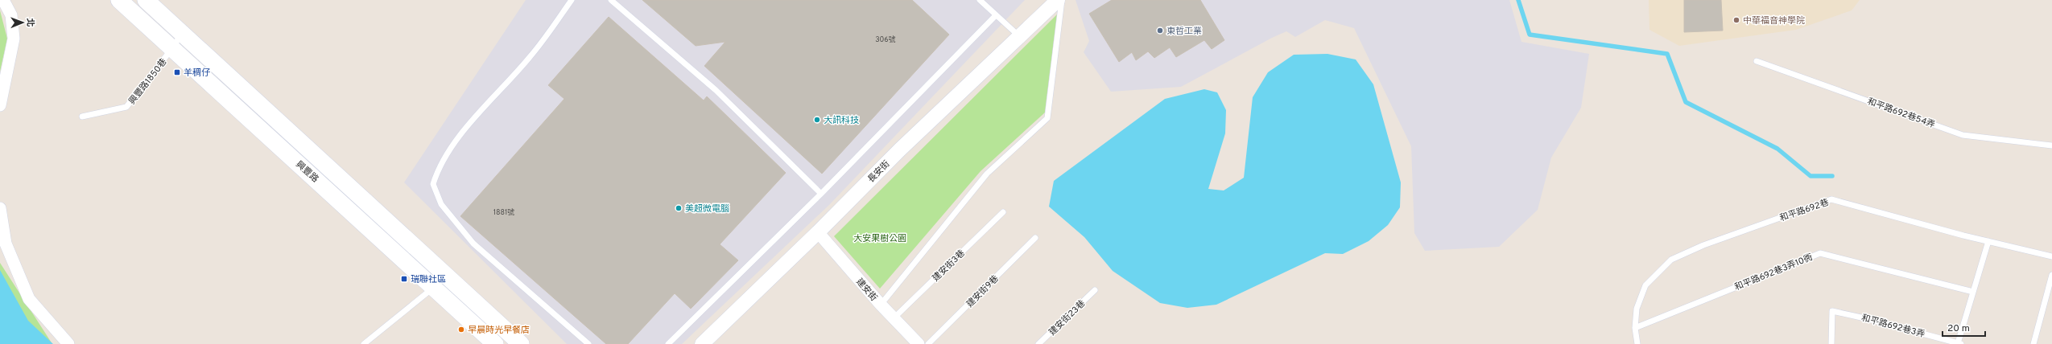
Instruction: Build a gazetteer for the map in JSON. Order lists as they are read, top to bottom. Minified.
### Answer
{"streets":{"main road":["興豐路"],"street":["長安街","建安街"],"lane":["興豐路1850巷","和平路692巷54弄","和平路692巷","建安街3巷","和平路692巷3弄10衖","建安街9巷","建安街23巷","和平路692巷3弄"]},"crossings":[["興豐路1850巷","興豐路"],["長安街","建安街"],["和平路692巷","和平路692巷3弄10衖"],["和平路692巷","和平路692巷3弄"],["建安街3巷","建安街"],["和平路692巷3弄10衖","和平路692巷3弄"]],"parks":["大安果樹公園"],"places":{"other":["中華福音神學院","東哲工業","大訊科技","美超微電腦","早晨時光早餐店"],"transit":["羊稠仔","瑞聯社區"]},"house_numbers":["306號","1881號"],"scale_bar":"20 m","north":"right"}
